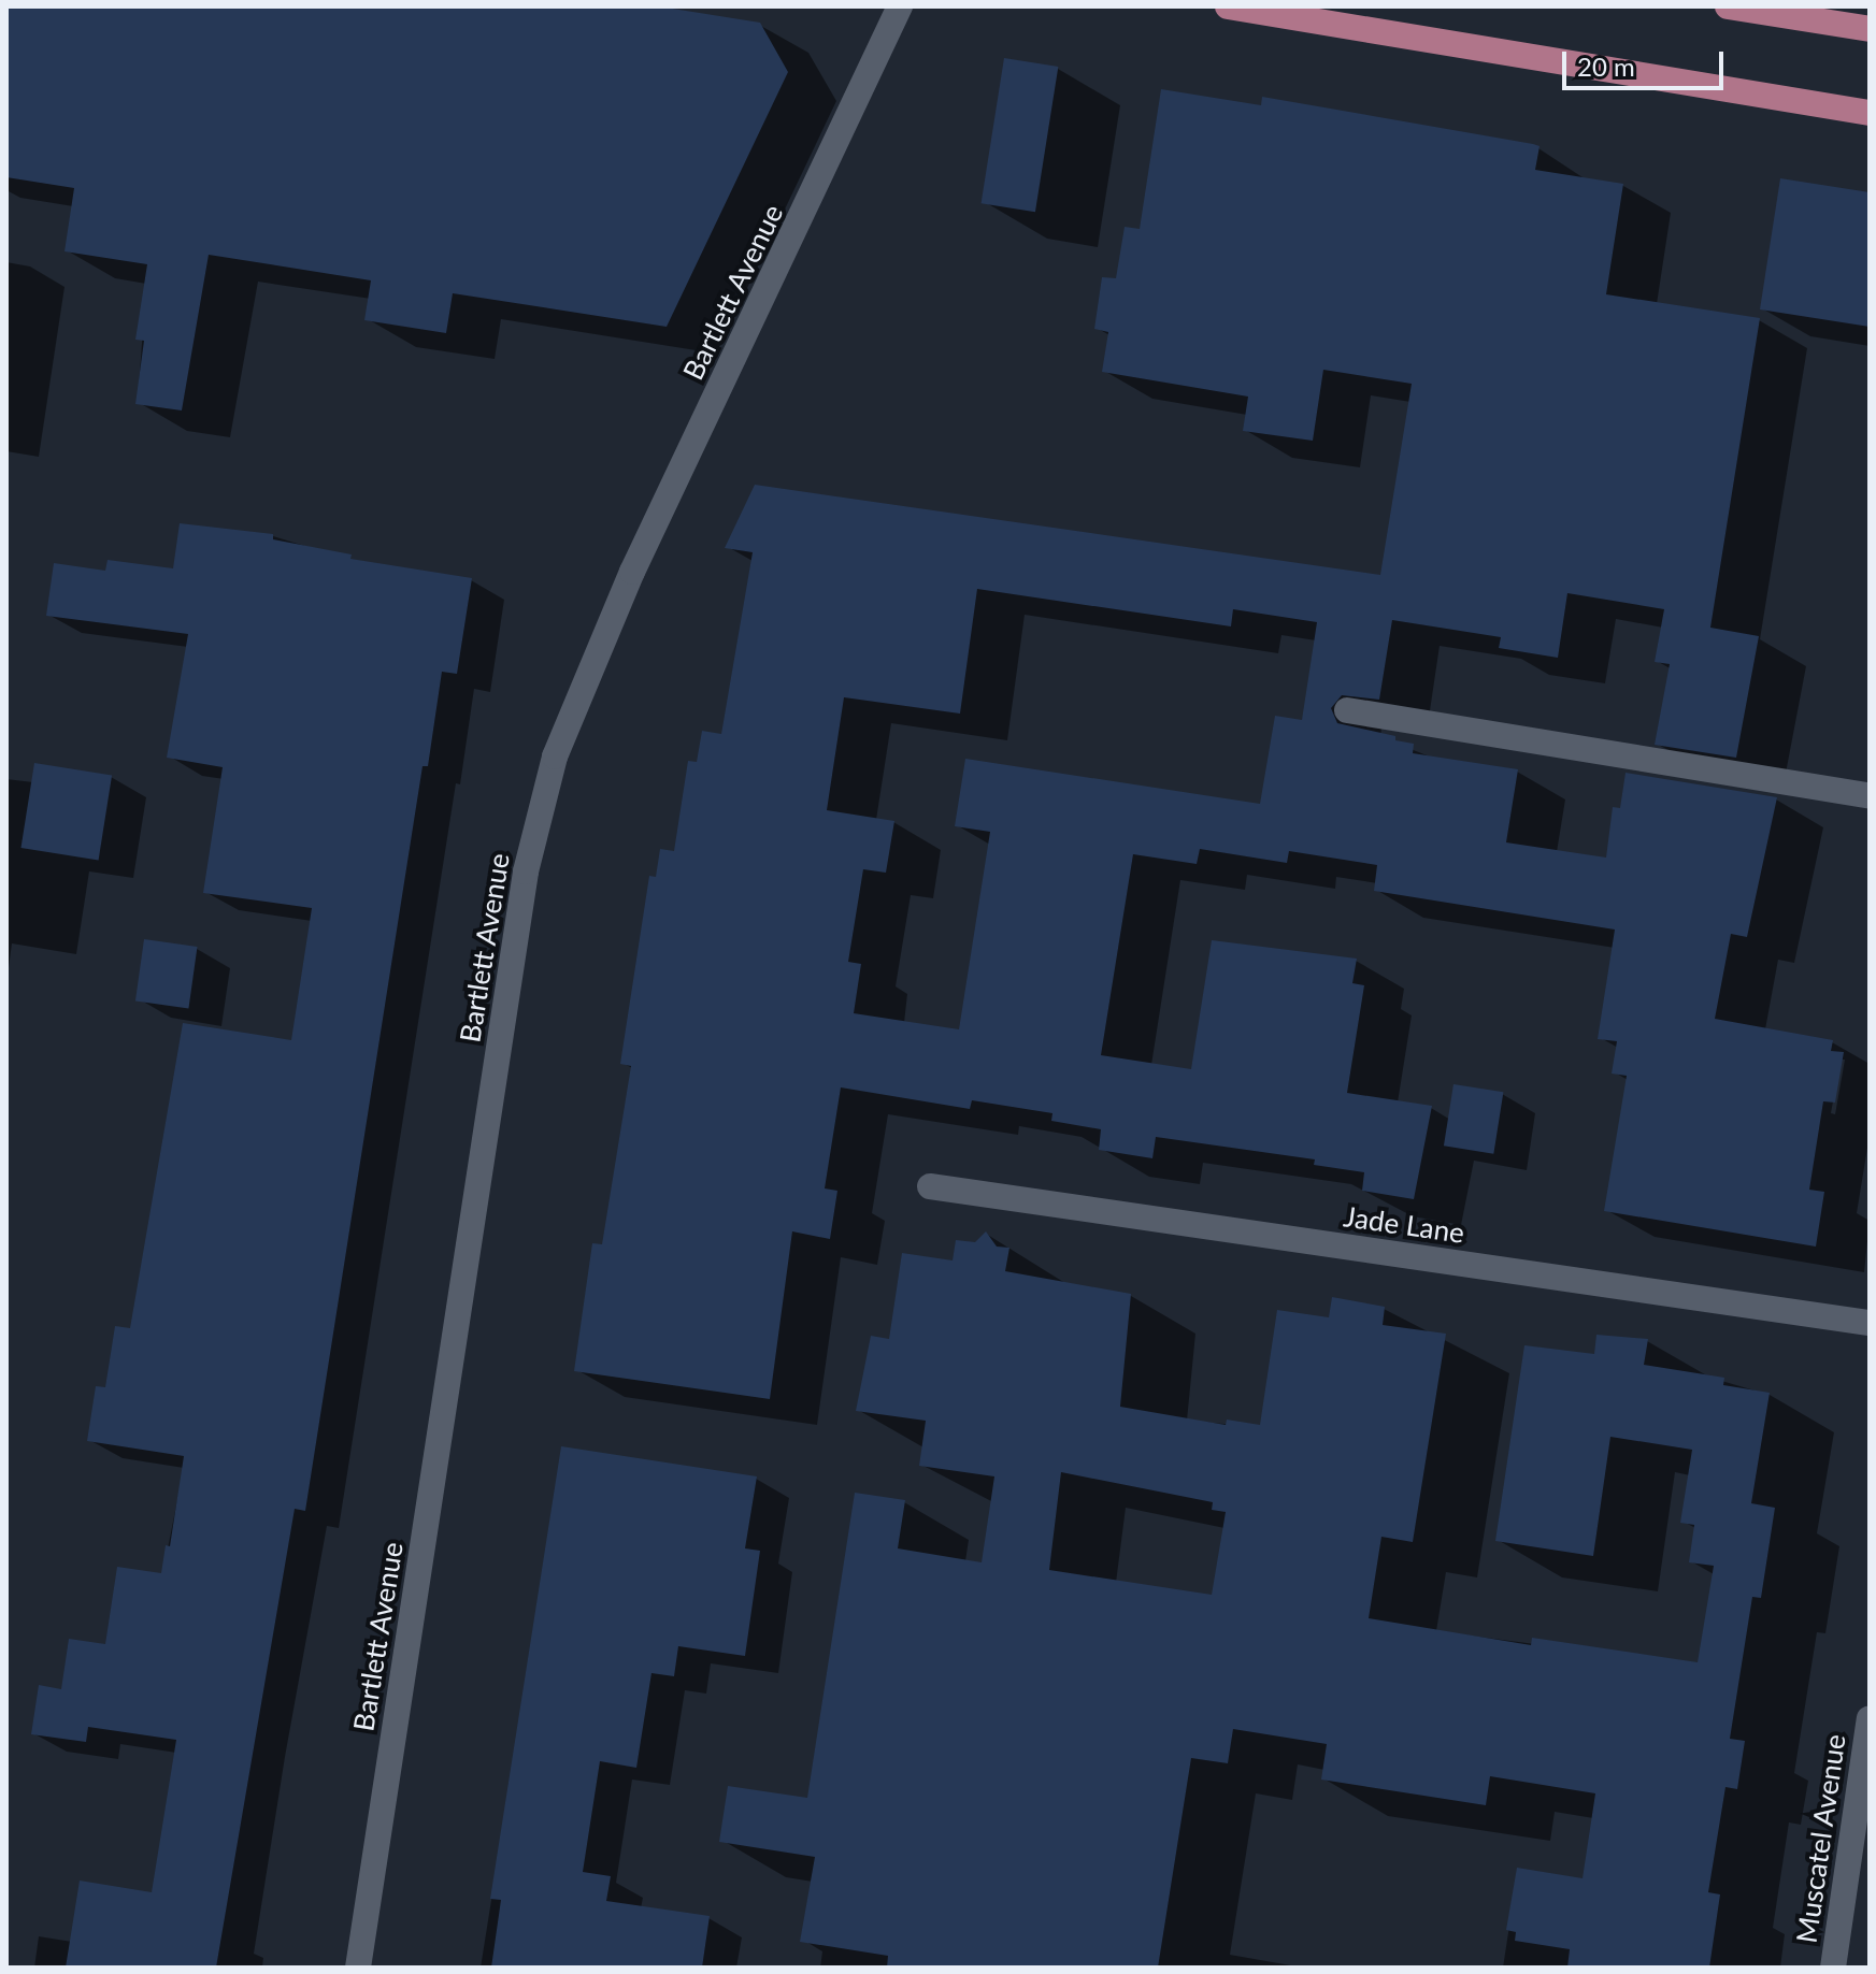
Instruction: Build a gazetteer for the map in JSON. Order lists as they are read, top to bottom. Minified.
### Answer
{"streets":{"street":["Bartlett Avenue","Jade Lane","Muscatel Avenue"]},"scale_bar":"20 m"}
